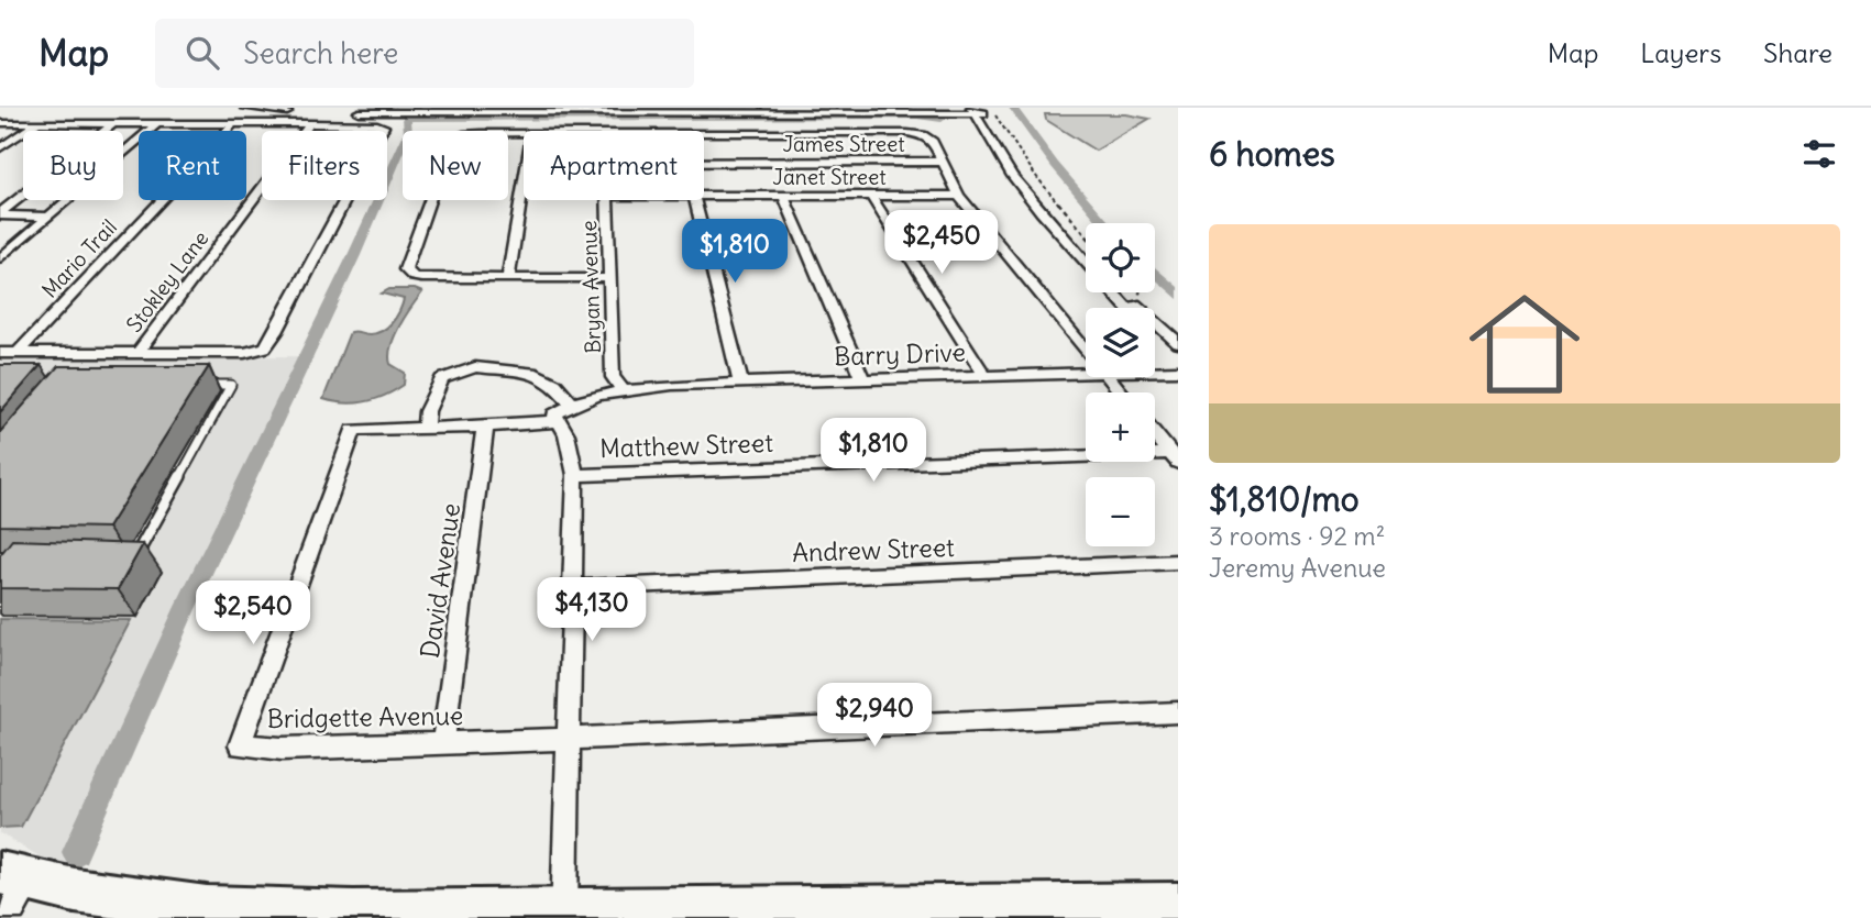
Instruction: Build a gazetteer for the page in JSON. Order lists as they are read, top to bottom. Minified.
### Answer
{"streets":{"street":["James Street","Janet Street","Mario Trail","Stokley Lane","Bryan Avenue","Barry Drive","Matthew Street","Andrew Street","David Avenue","Bridgette Avenue"]},"crossings":[["Bryan Avenue","Barry Drive"],["David Avenue","Bridgette Avenue"]],"page":{"header":"Map","search":"Search here","nav":["Map","Layers","Share"],"heading":"6 homes","chip":["Buy","Rent","Filters","New","Apartment"],"list":[{"name":"$1,810/mo","note":"3 rooms · 92 m² · Jeremy Avenue"}],"price":["$2,450","$1,810","$1,810","$4,130","$2,540","$2,940"],"map_buttons":["+","−"]}}
